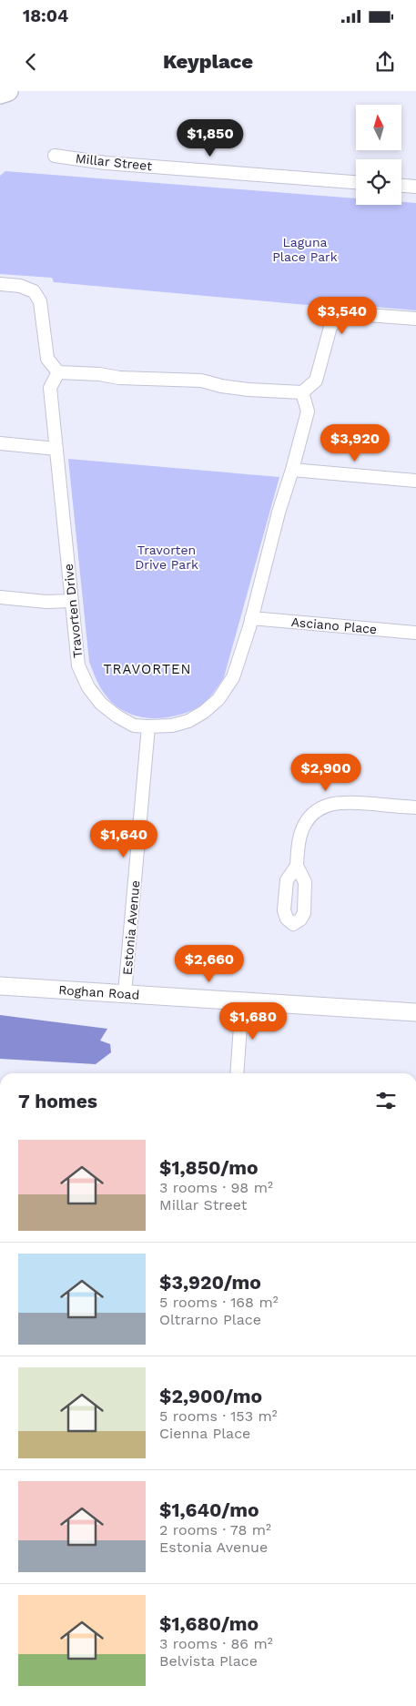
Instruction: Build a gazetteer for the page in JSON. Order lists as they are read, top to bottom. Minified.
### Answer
{"streets":{"street":["Millar Street","Travorten Drive","Asciano Place","Estonia Avenue","Roghan Road"]},"crossings":[["Travorten Drive","Asciano Place"],["Travorten Drive","Estonia Avenue"],["Estonia Avenue","Roghan Road"]],"districts":["TRAVORTEN"],"parks":["Laguna Place Park","Travorten Drive Park"],"north":"top","page":{"status":"18:04","header":"Keyplace","price":["$1,850","$3,540","$3,920","$2,900","$1,640","$2,660","$1,680"],"heading":"7 homes","list":[{"name":"$1,850/mo","note":"3 rooms · 98 m² · Millar Street"},{"name":"$3,920/mo","note":"5 rooms · 168 m² · Oltrarno Place"},{"name":"$2,900/mo","note":"5 rooms · 153 m² · Cienna Place"},{"name":"$1,640/mo","note":"2 rooms · 78 m² · Estonia Avenue"},{"name":"$1,680/mo","note":"3 rooms · 86 m² · Belvista Place"}]}}
